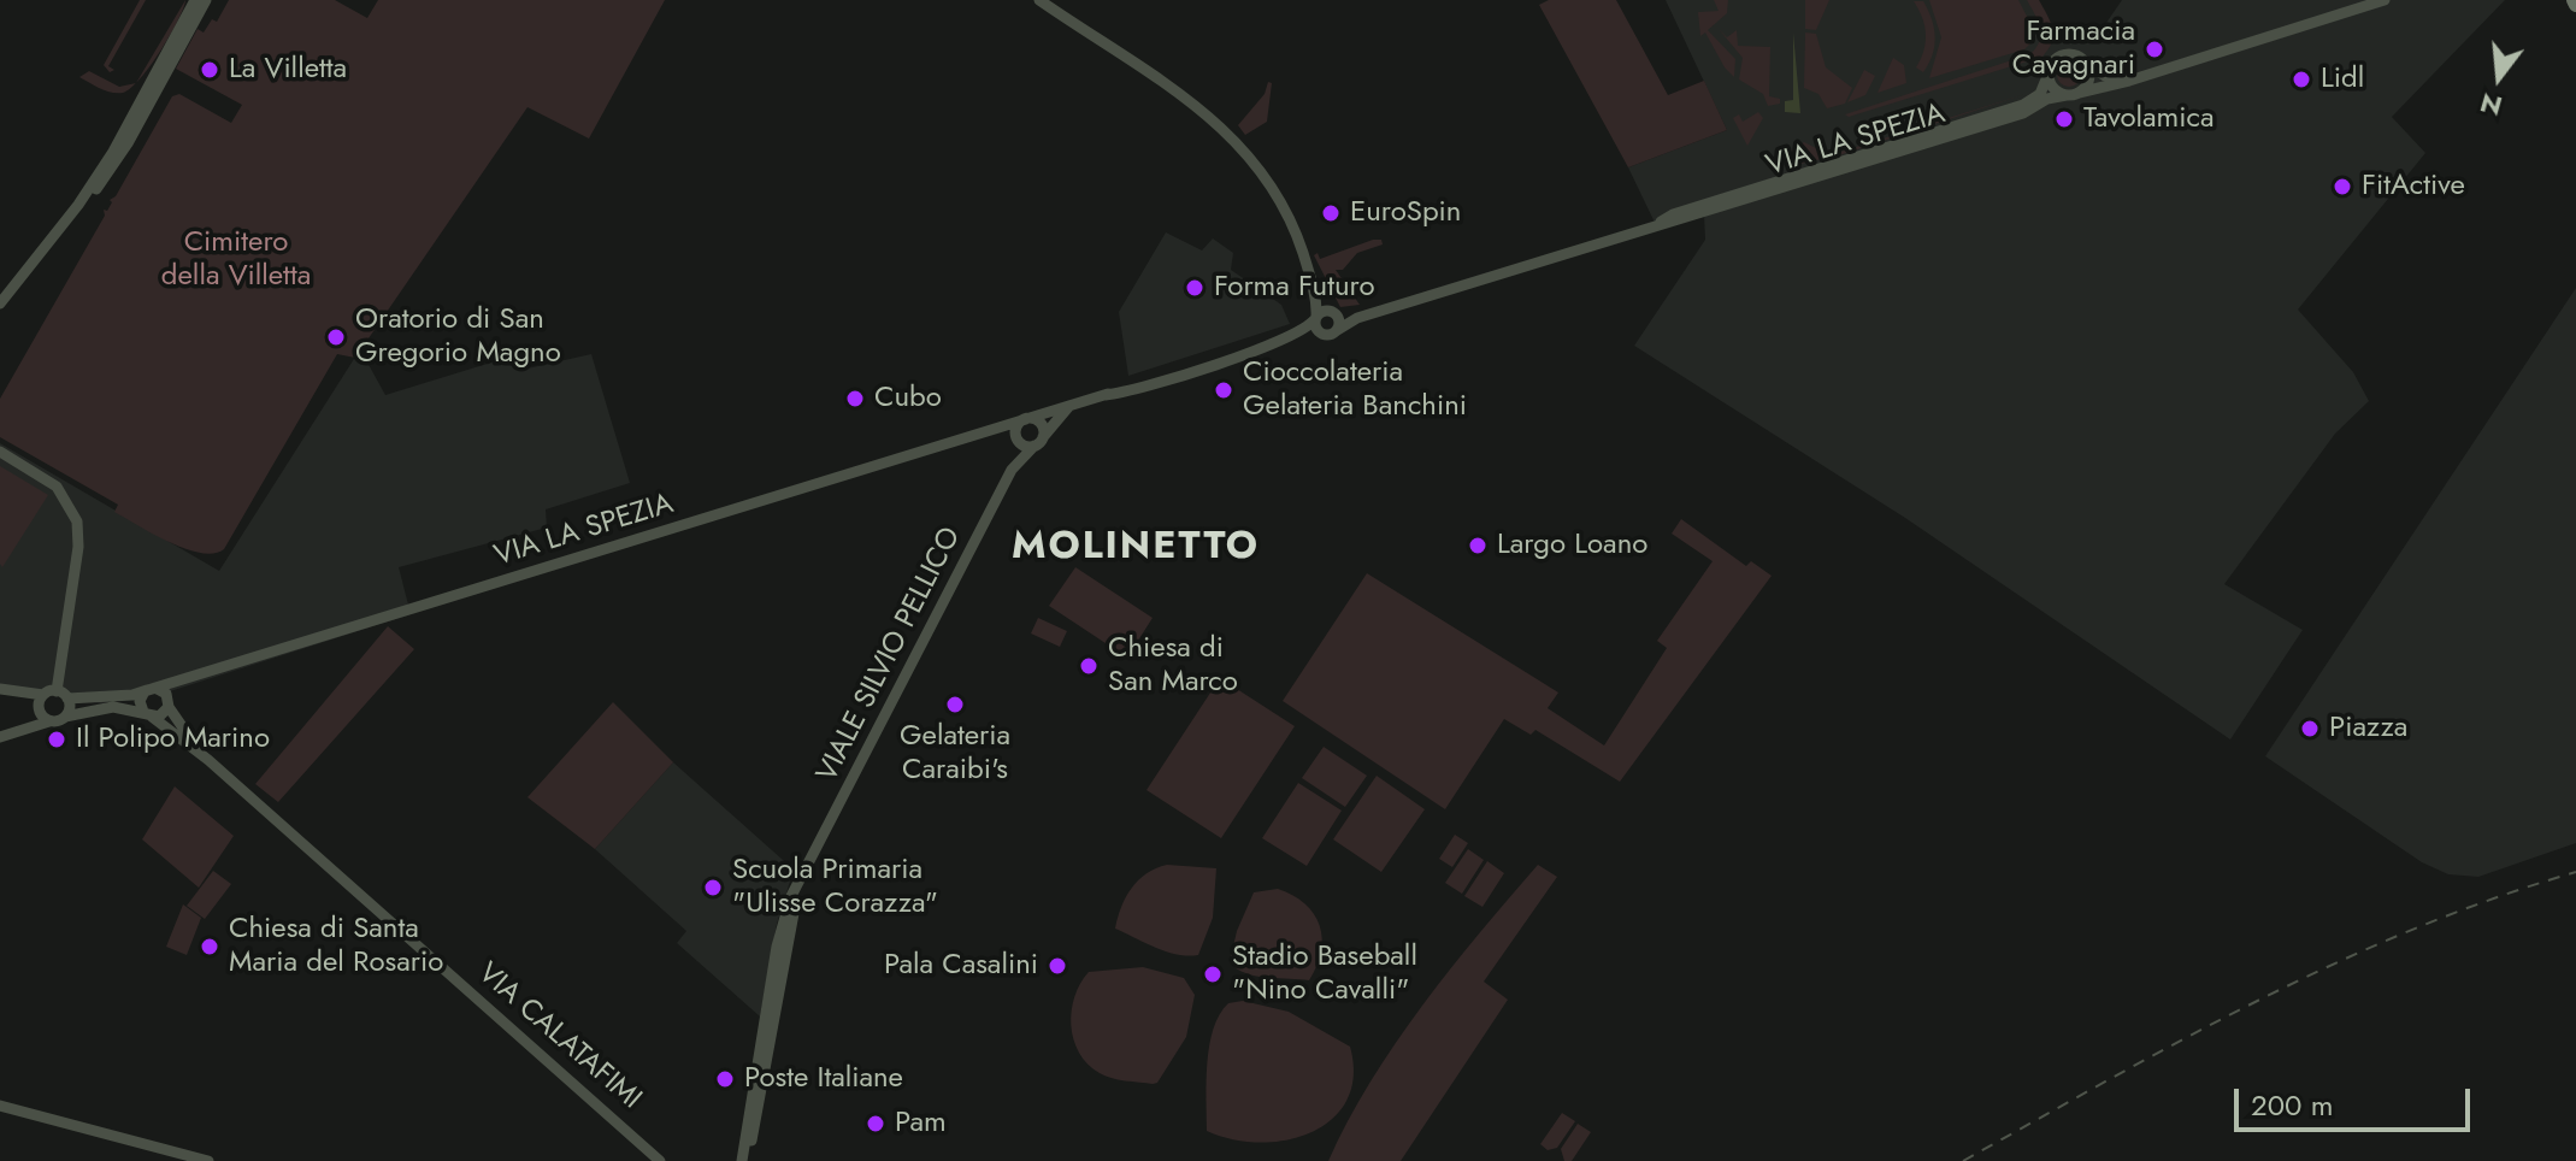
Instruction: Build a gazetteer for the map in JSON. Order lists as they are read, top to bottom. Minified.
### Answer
{"streets":{"main road":["VIA LA SPEZIA","VIALE SILVIO PELLICO","VIA CALATAFIMI"]},"crossings":[["VIA LA SPEZIA","VIALE SILVIO PELLICO"],["VIA LA SPEZIA","VIA CALATAFIMI"]],"districts":["MOLINETTO"],"parks":["Cimitero della Villetta"],"places":["Farmacia Cavagnari","La Villetta","Lidl","Tavolamica","FitActive","EuroSpin","Forma Futuro","Oratorio di San Gregorio Magno","Cioccolateria Gelateria Banchini","Cubo","Largo Loano","Chiesa di San Marco","Gelateria Caraibi's","Piazza","Il Polipo Marino","Scuola Primaria \"Ulisse Corazza\"","Chiesa di Santa Maria del Rosario","Pala Casalini","Stadio Baseball \"Nino Cavalli\"","Poste Italiane","Pam"],"scale_bar":"200 m","north":"bottom"}
